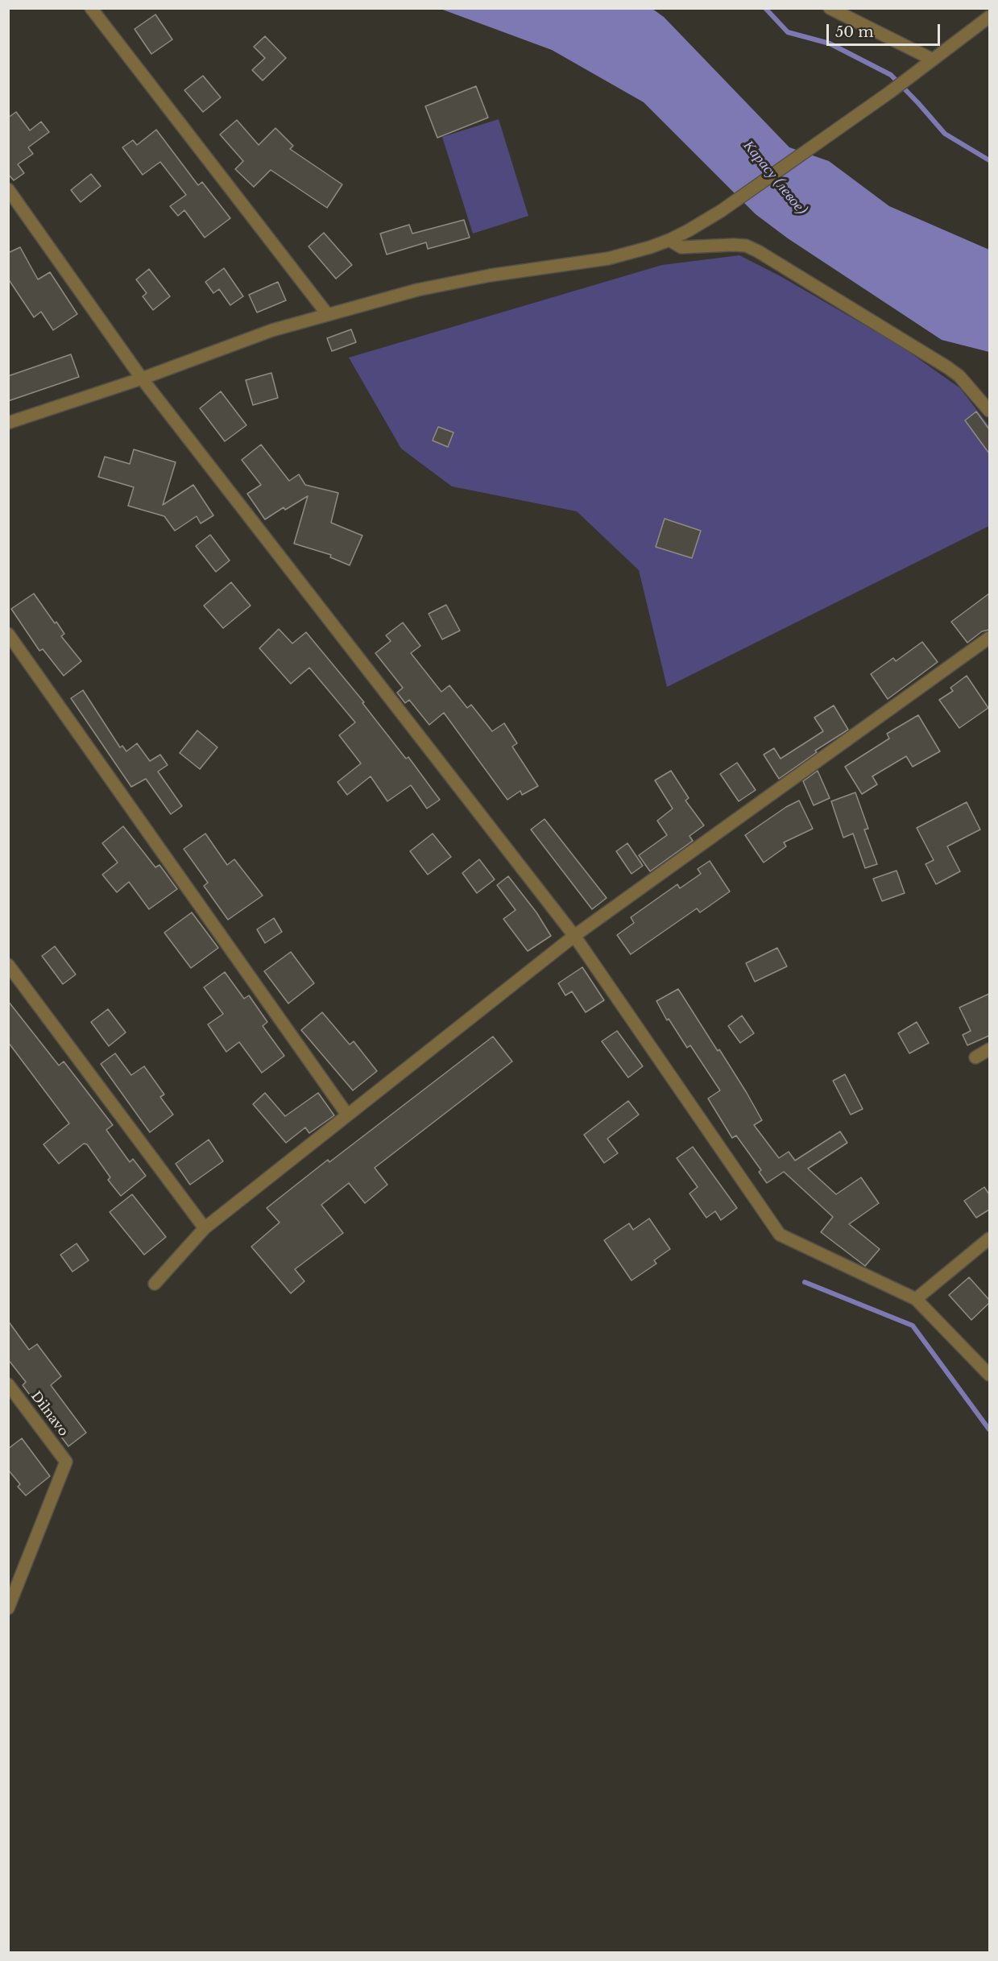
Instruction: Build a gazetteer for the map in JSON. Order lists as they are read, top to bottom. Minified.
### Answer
{"streets":{"street":["Dilnavo"]},"water":["Карасу (левое)"],"scale_bar":"50 m"}
